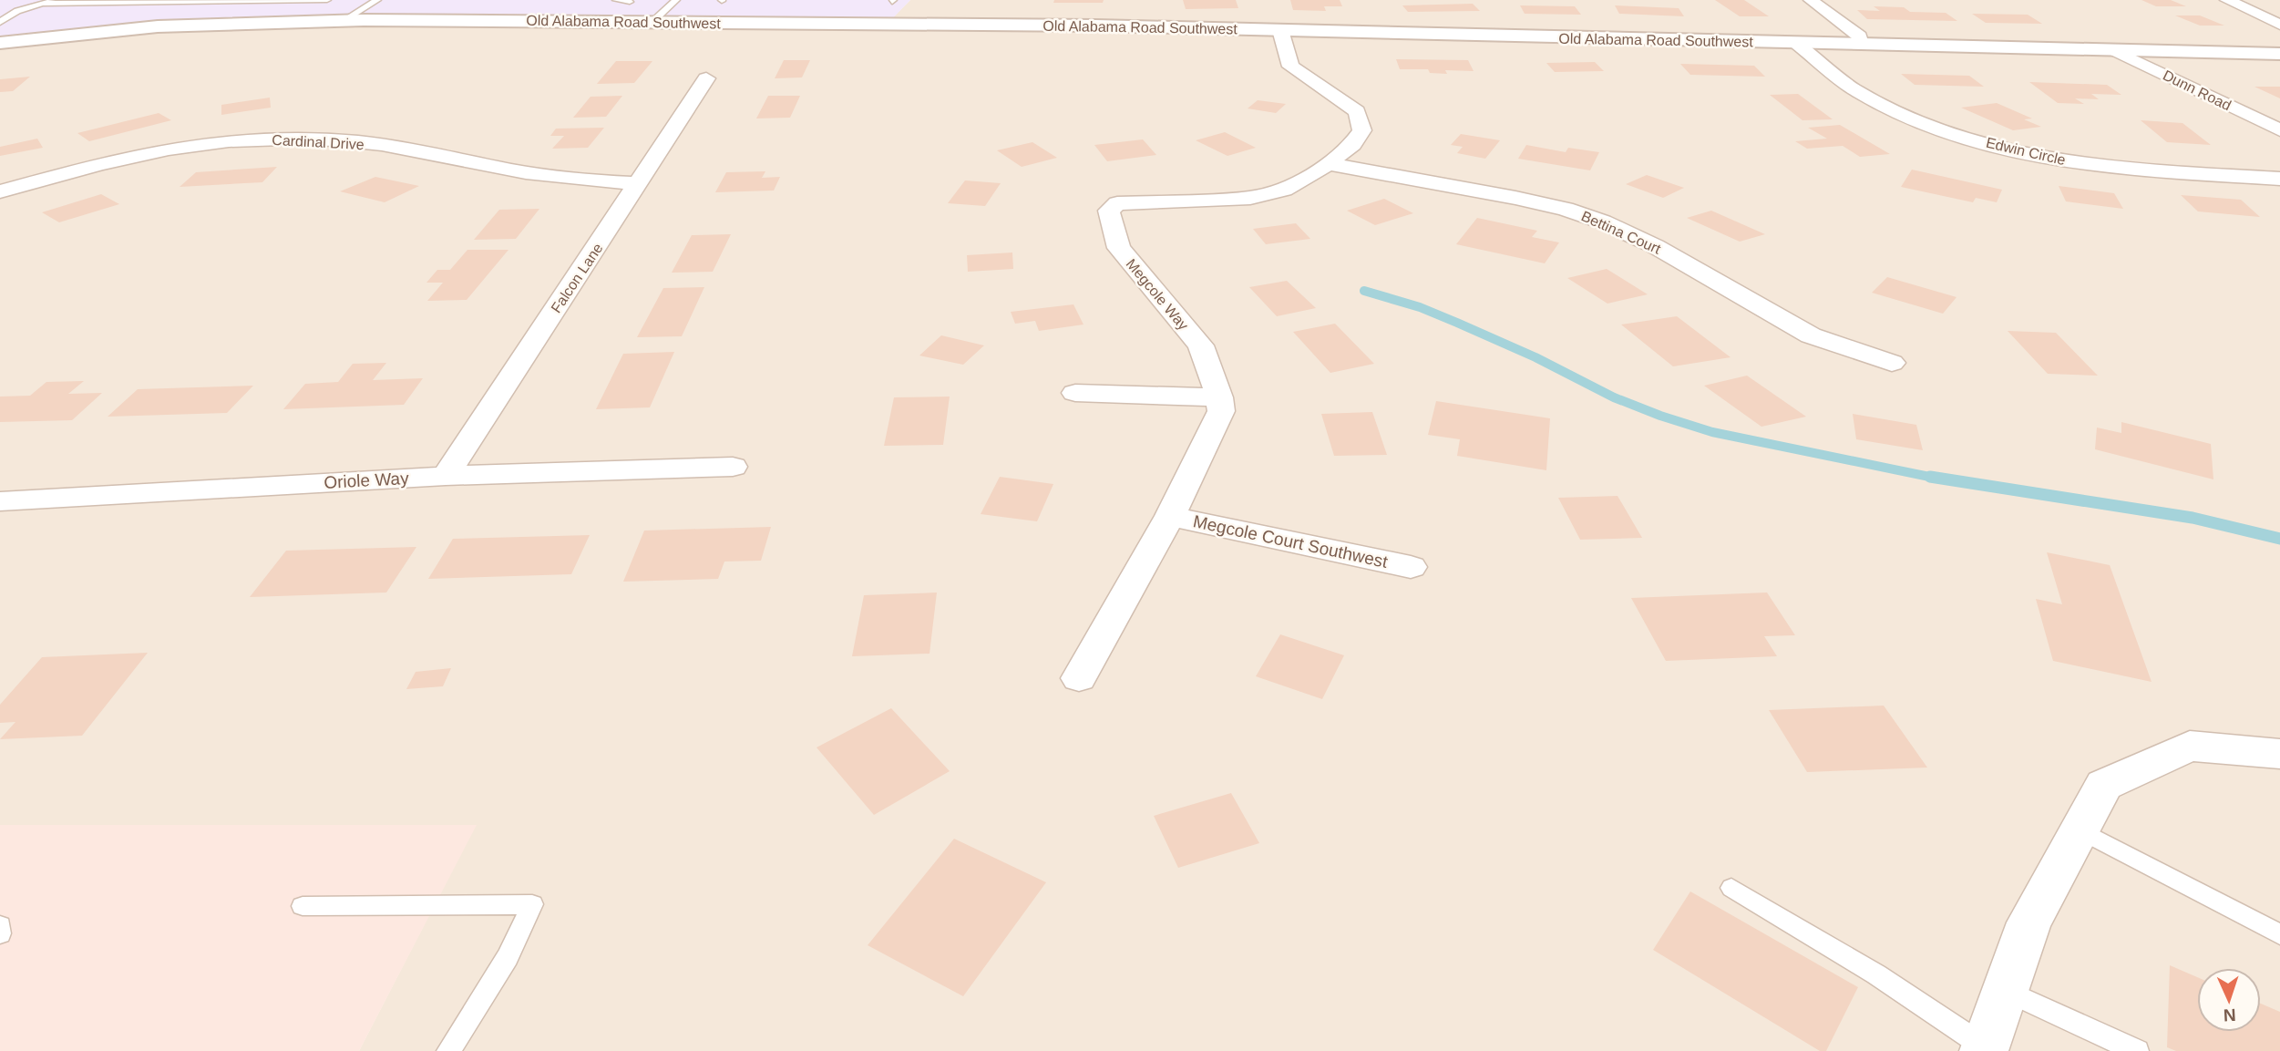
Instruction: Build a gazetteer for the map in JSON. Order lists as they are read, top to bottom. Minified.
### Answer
{"streets":{"street":["Old Alabama Road Southwest","Dunn Road","Cardinal Drive","Edwin Circle","Bettina Court","Falcon Lane","Megcole Way","Oriole Way","Megcole Court Southwest"]},"crossings":[["Old Alabama Road Southwest","Dunn Road"],["Old Alabama Road Southwest","Edwin Circle"],["Old Alabama Road Southwest","Megcole Way"],["Cardinal Drive","Falcon Lane"],["Bettina Court","Megcole Way"],["Falcon Lane","Oriole Way"]],"north":"bottom"}
